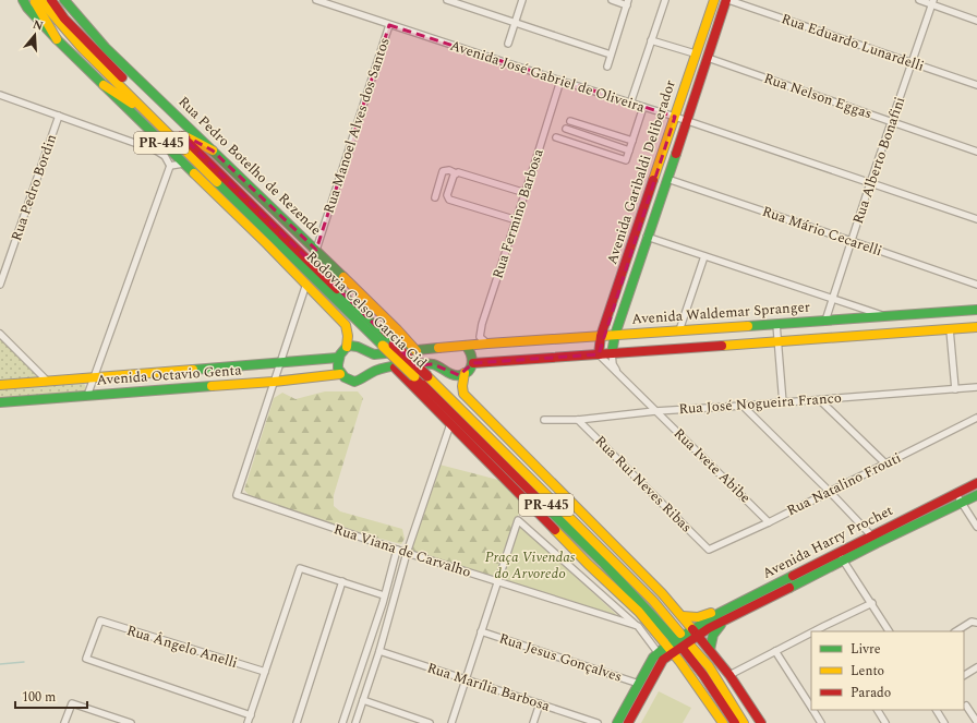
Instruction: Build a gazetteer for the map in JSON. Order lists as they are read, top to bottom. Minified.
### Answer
{"streets":{"main road":["PR-445","Rua Pedro Botelho de Rezende","Avenida Garibaldi Deliberador","Rodovia Celso Garcia Cid","Avenida Waldemar Spranger","Avenida Octavio Genta","Avenida Harry Prochet"],"street":["Rua Eduardo Lunardelli","Avenida José Gabriel de Oliveira","Rua Nelson Eggas","Rua Manoel Alves dos Santos","Rua Alberto Bonafini","Rua Pedro Bordin","Rua Fermino Barbosa","Rua Mário Cecarelli","Rua José Nogueira Franco","Rua Ivete Abibe","Rua Rui Neves Ribas","Rua Natalino Frouti","Rua Viana de Carvalho","Rua Ângelo Anelli","Rua Jesus Gonçalves","Rua Marília Barbosa"]},"crossings":[["Rua Eduardo Lunardelli","Rua Alberto Bonafini"],["Rua Eduardo Lunardelli","Avenida Garibaldi Deliberador"],["Avenida José Gabriel de Oliveira","Rua Manoel Alves dos Santos"],["Avenida José Gabriel de Oliveira","Rua Alberto Bonafini"],["Avenida José Gabriel de Oliveira","Avenida Garibaldi Deliberador"],["Avenida José Gabriel de Oliveira","Rua Fermino Barbosa"],["Rua Nelson Eggas","Rua Alberto Bonafini"],["Rua Nelson Eggas","Avenida Garibaldi Deliberador"],["Rua Manoel Alves dos Santos","Rua Pedro Botelho de Rezende"],["Rua Alberto Bonafini","Rua Mário Cecarelli"],["Rua Alberto Bonafini","Avenida Waldemar Spranger"],["Rua Pedro Botelho de Rezende","Avenida Waldemar Spranger"],["Avenida Garibaldi Deliberador","Rua Mário Cecarelli"],["Avenida Garibaldi Deliberador","Avenida Waldemar Spranger"],["Avenida Garibaldi Deliberador","Rua Ivete Abibe"],["Rua Fermino Barbosa","Avenida Waldemar Spranger"],["Rodovia Celso Garcia Cid","Avenida Harry Prochet"],["Avenida Octavio Genta","Rua Viana de Carvalho"],["Rua José Nogueira Franco","Rua Ivete Abibe"],["Rua José Nogueira Franco","Rua Rui Neves Ribas"],["Rua Ivete Abibe","Rua Natalino Frouti"],["Rua Rui Neves Ribas","Rua Natalino Frouti"]],"parks":["Praça Vivendas do Arvoredo"],"legend":["Livre","Lento","Parado"],"scale_bar":"100 m","north":"top"}
